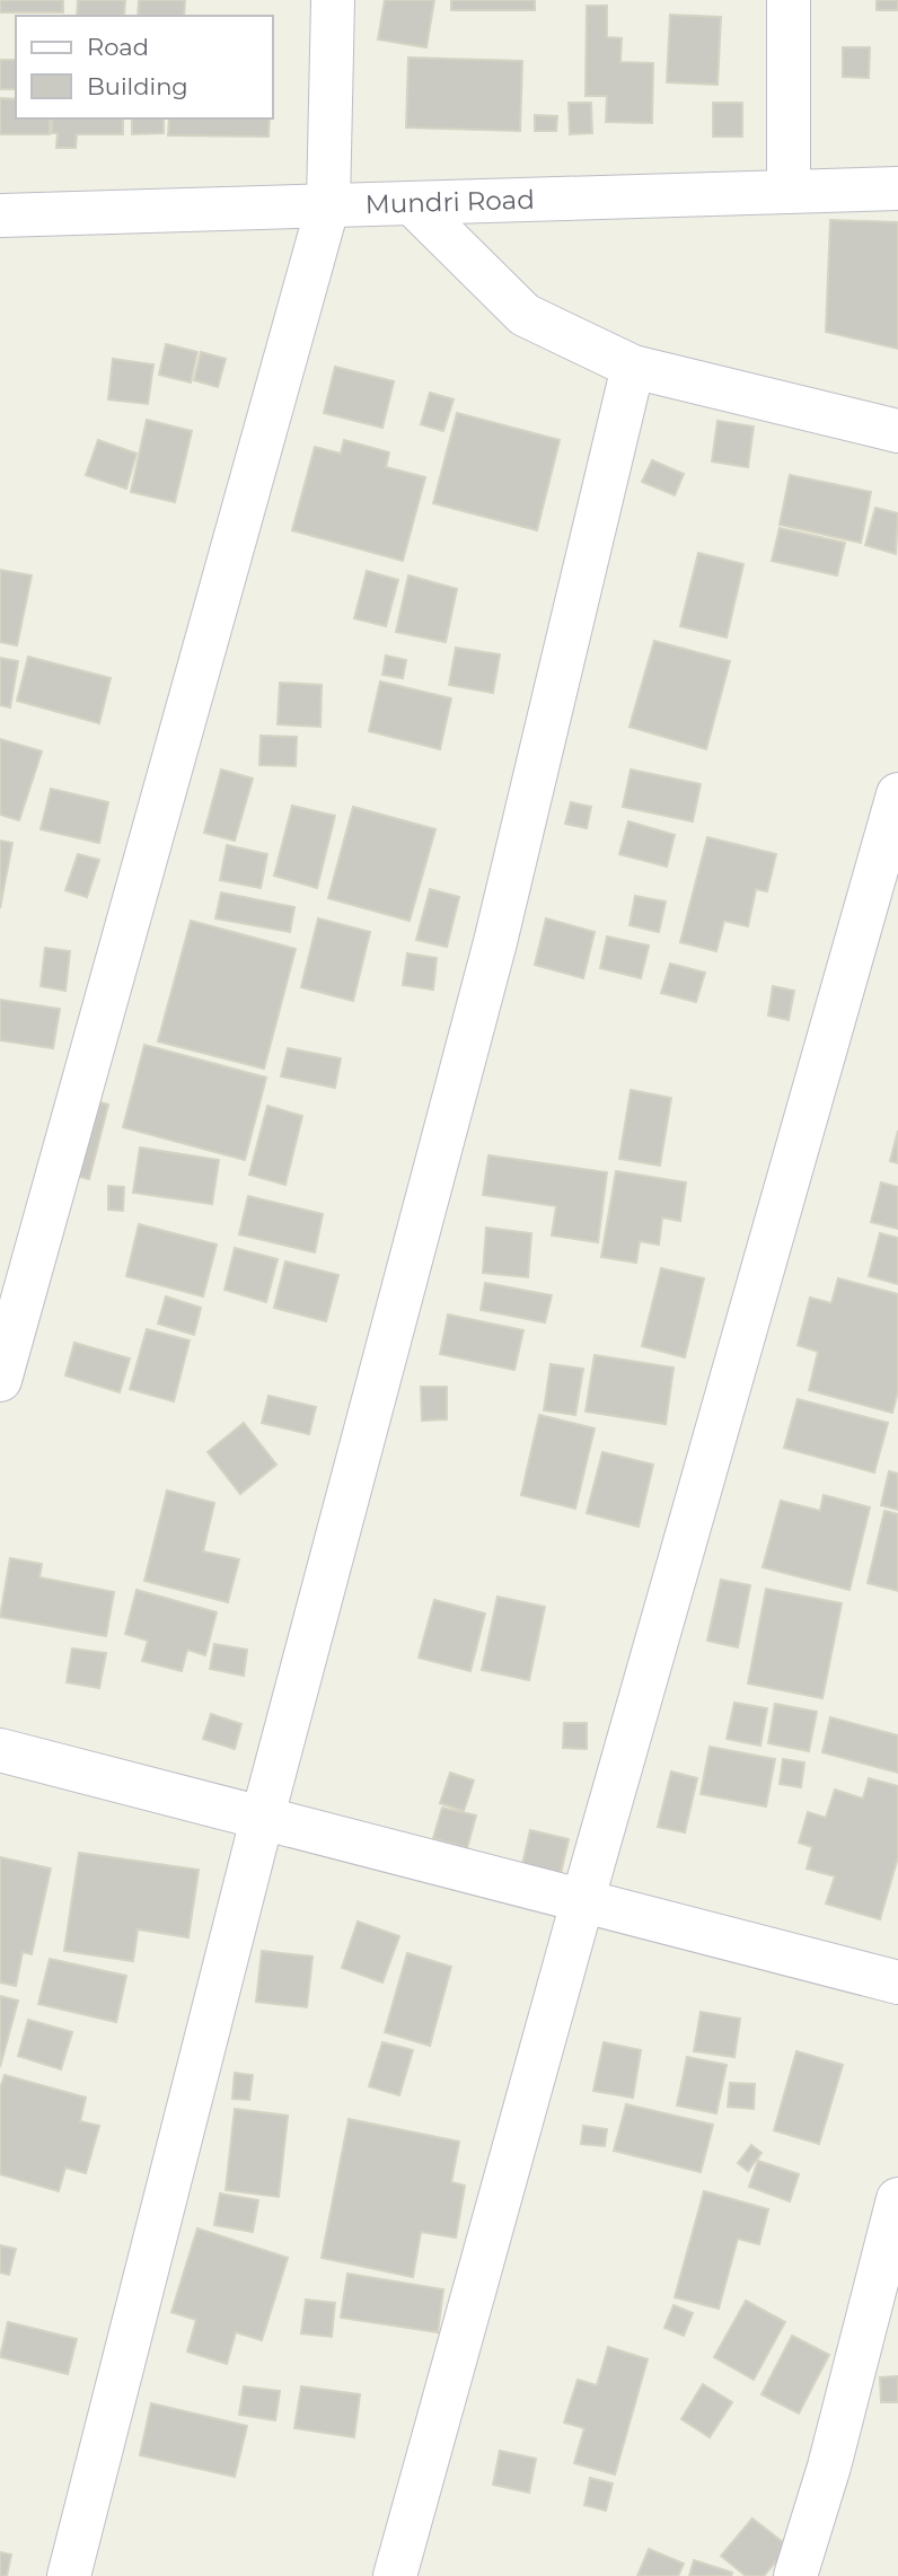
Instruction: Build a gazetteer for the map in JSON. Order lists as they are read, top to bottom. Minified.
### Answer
{"streets":{"street":["Mundri Road"]},"legend":["Road","Building"]}
